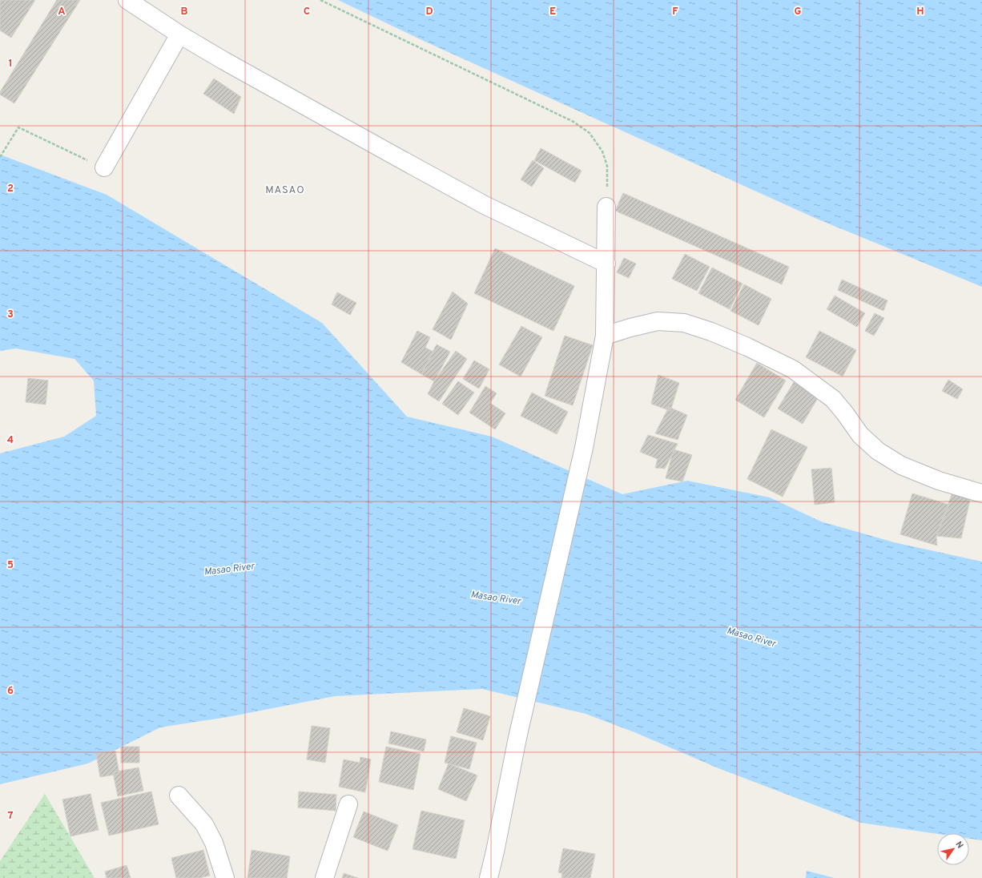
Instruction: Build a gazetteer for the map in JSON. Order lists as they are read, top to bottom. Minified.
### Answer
{"districts":["MASAO"],"water":["Masao River"],"north":"top right","grid":{"columns":["A","B","C","D","E","F","G","H"],"rows":["1","2","3","4","5","6","7"]}}
